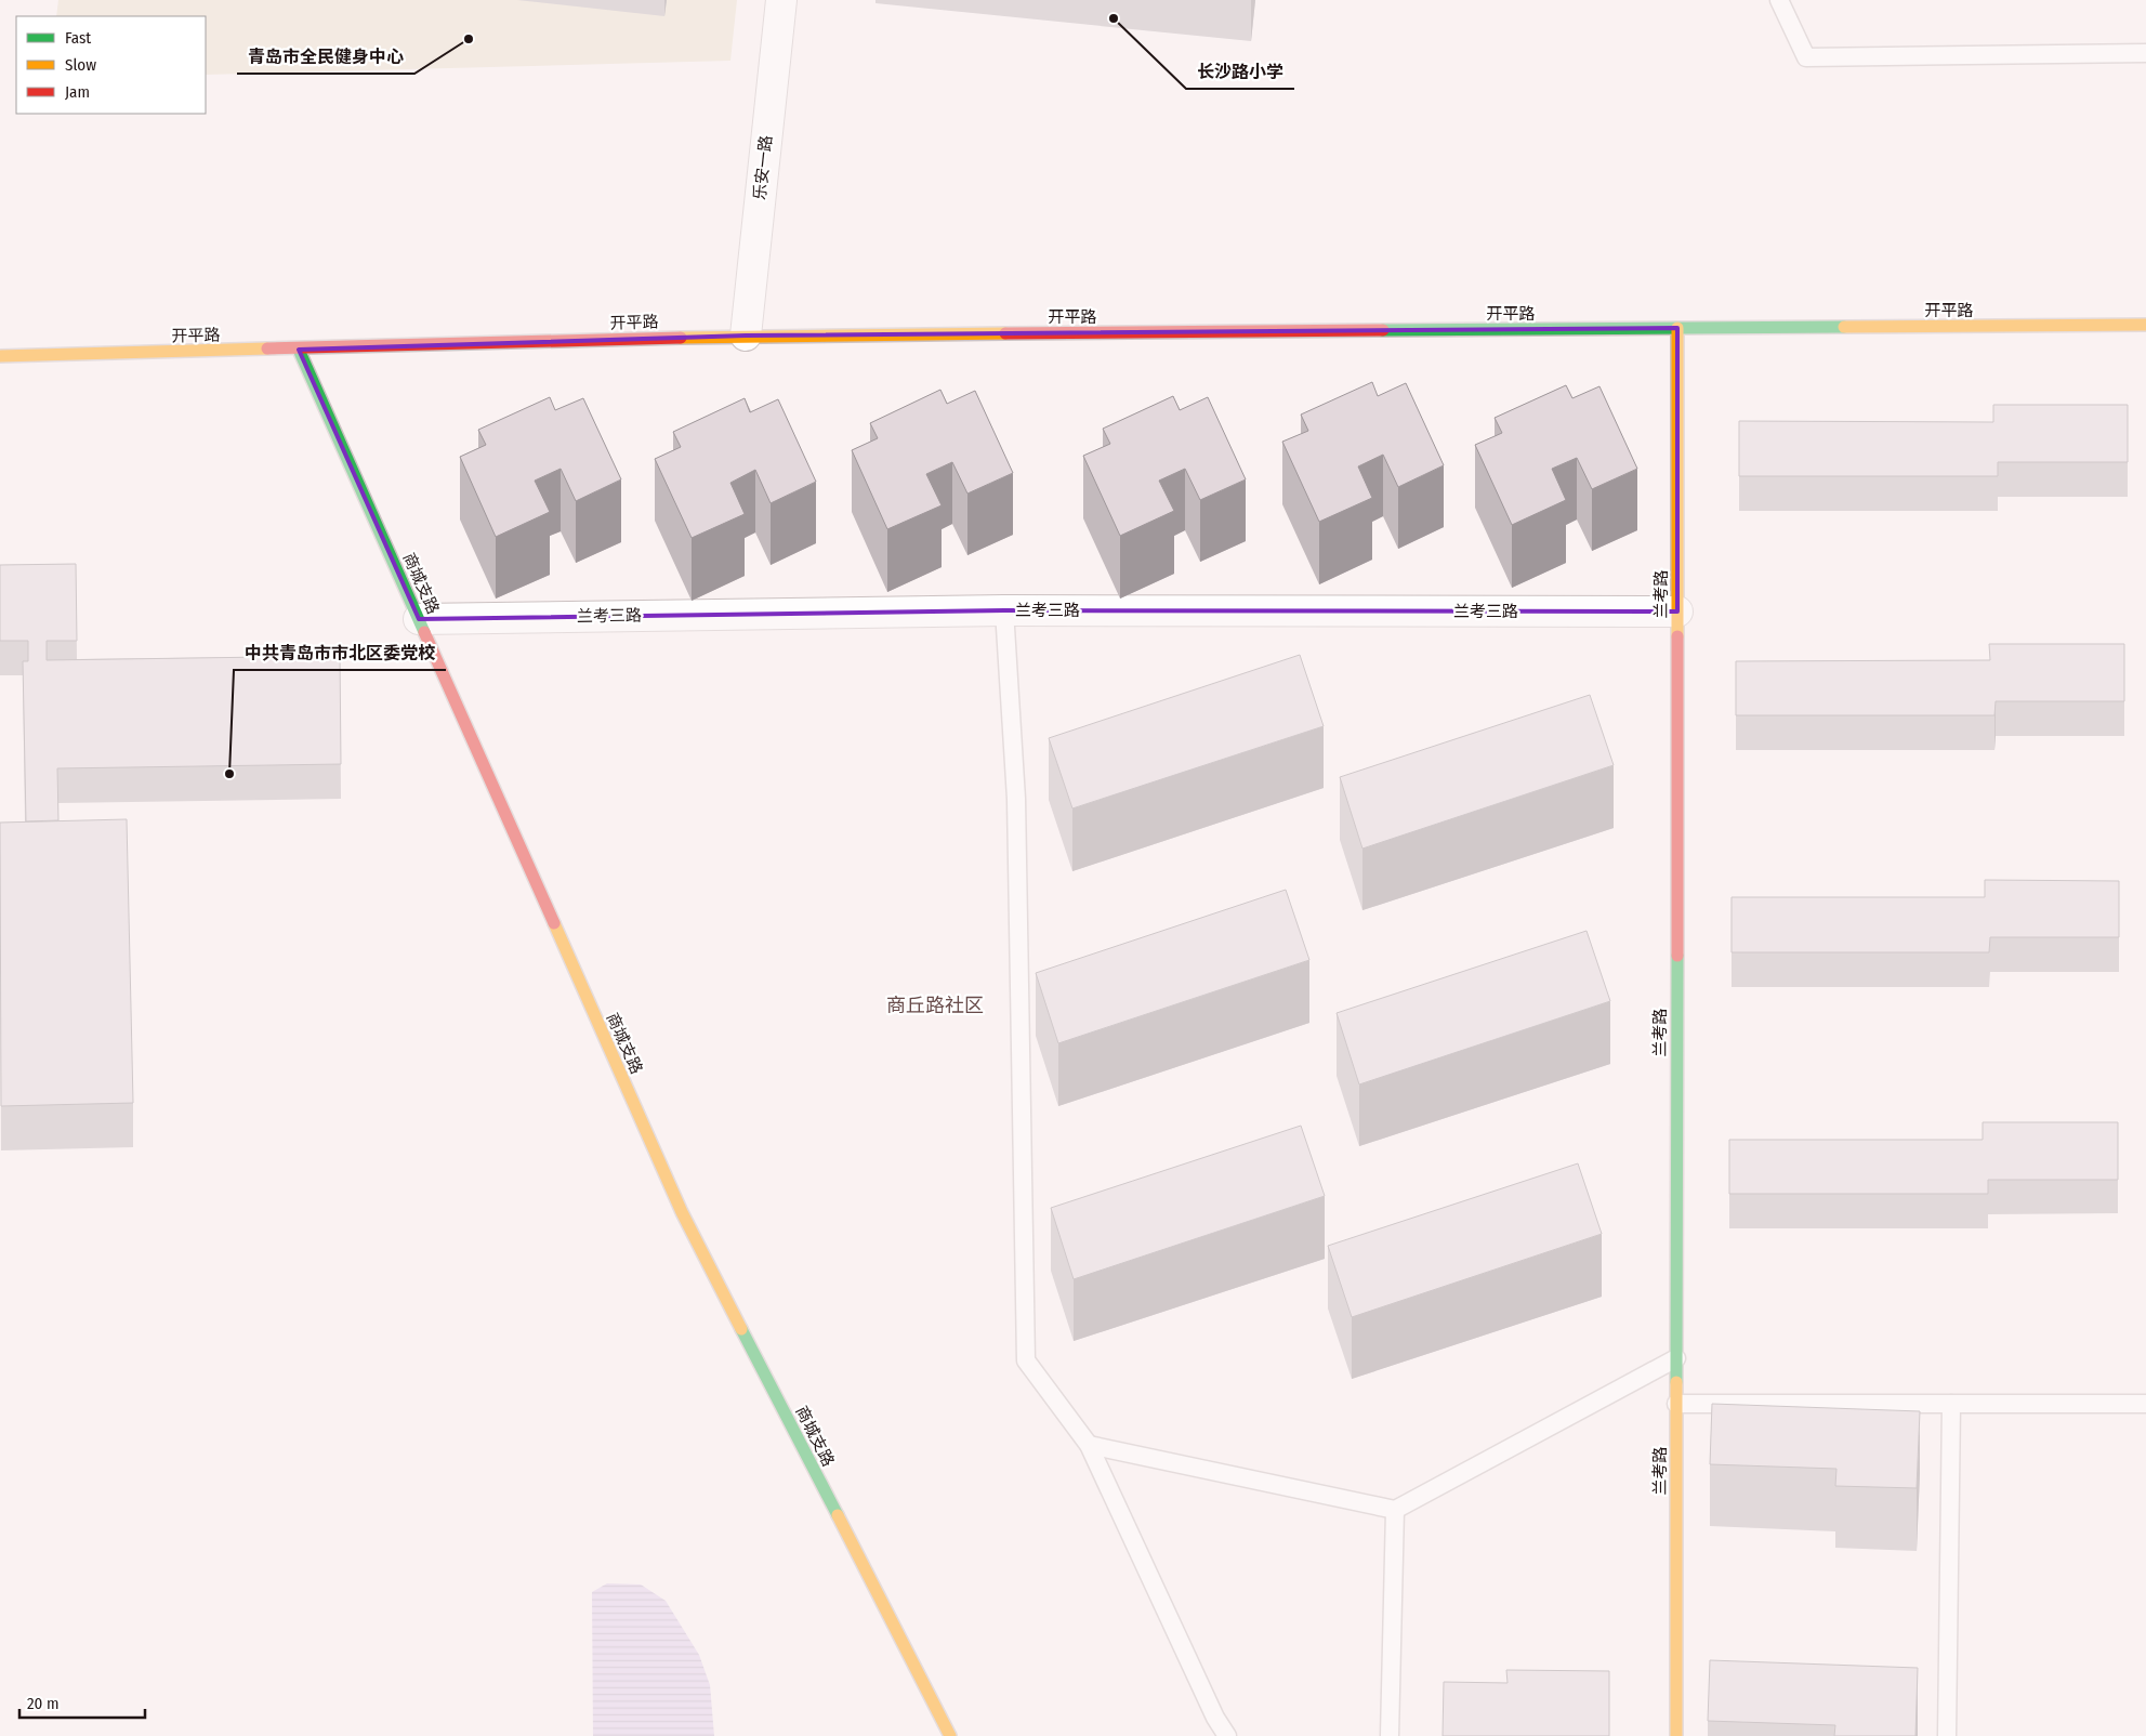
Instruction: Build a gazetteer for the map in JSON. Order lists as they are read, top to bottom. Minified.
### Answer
{"streets":{"street":["乐安一路","开平路","商城支路","兰考路","兰考三路"]},"crossings":[["乐安一路","开平路"],["开平路","商城支路"],["开平路","兰考路"],["商城支路","兰考三路"],["兰考路","兰考三路"]],"districts":["商丘路社区"],"places":["长沙路小学","青岛市全民健身中心","中共青岛市市北区委党校"],"legend":["Fast","Slow","Jam"],"scale_bar":"20 m"}
